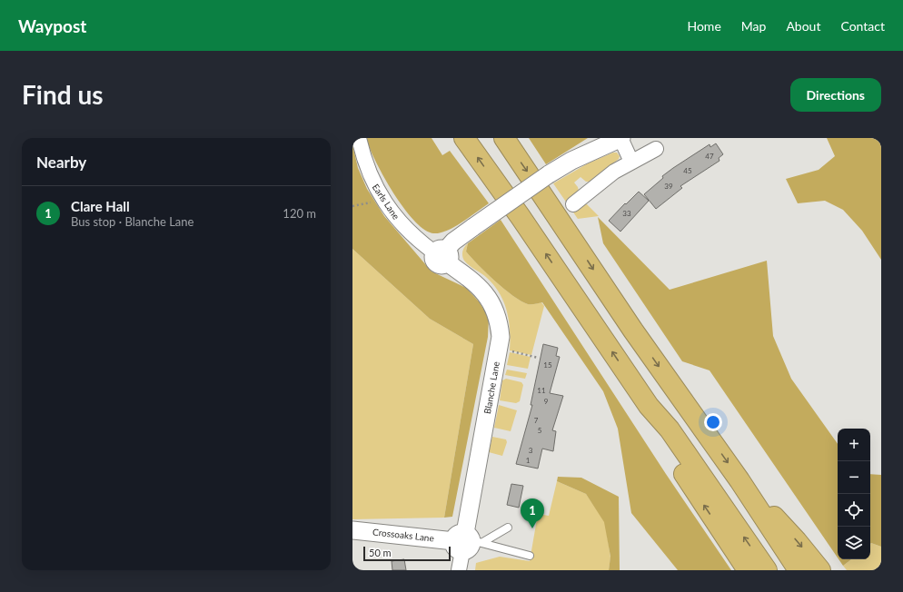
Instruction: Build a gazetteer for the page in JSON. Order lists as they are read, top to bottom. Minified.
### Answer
{"streets":{"street":["Earls Lane","Blanche Lane","Crossoaks Lane"]},"crossings":[["Earls Lane","Blanche Lane"],["Blanche Lane","Crossoaks Lane"]],"house_numbers":["47","45","39","33","15","11","9","7","5","3","1"],"scale_bar":"50 m","page":{"header":"Waypost","nav":["Home","Map","About","Contact"],"buttons":"Directions","title":"Find us","heading":"Nearby","list":[{"mark":"1","name":"Clare Hall","note":"Bus stop · Blanche Lane","value":"120 m"}],"map_buttons":["+","−"],"pins":"1","scale":"50 m"}}
